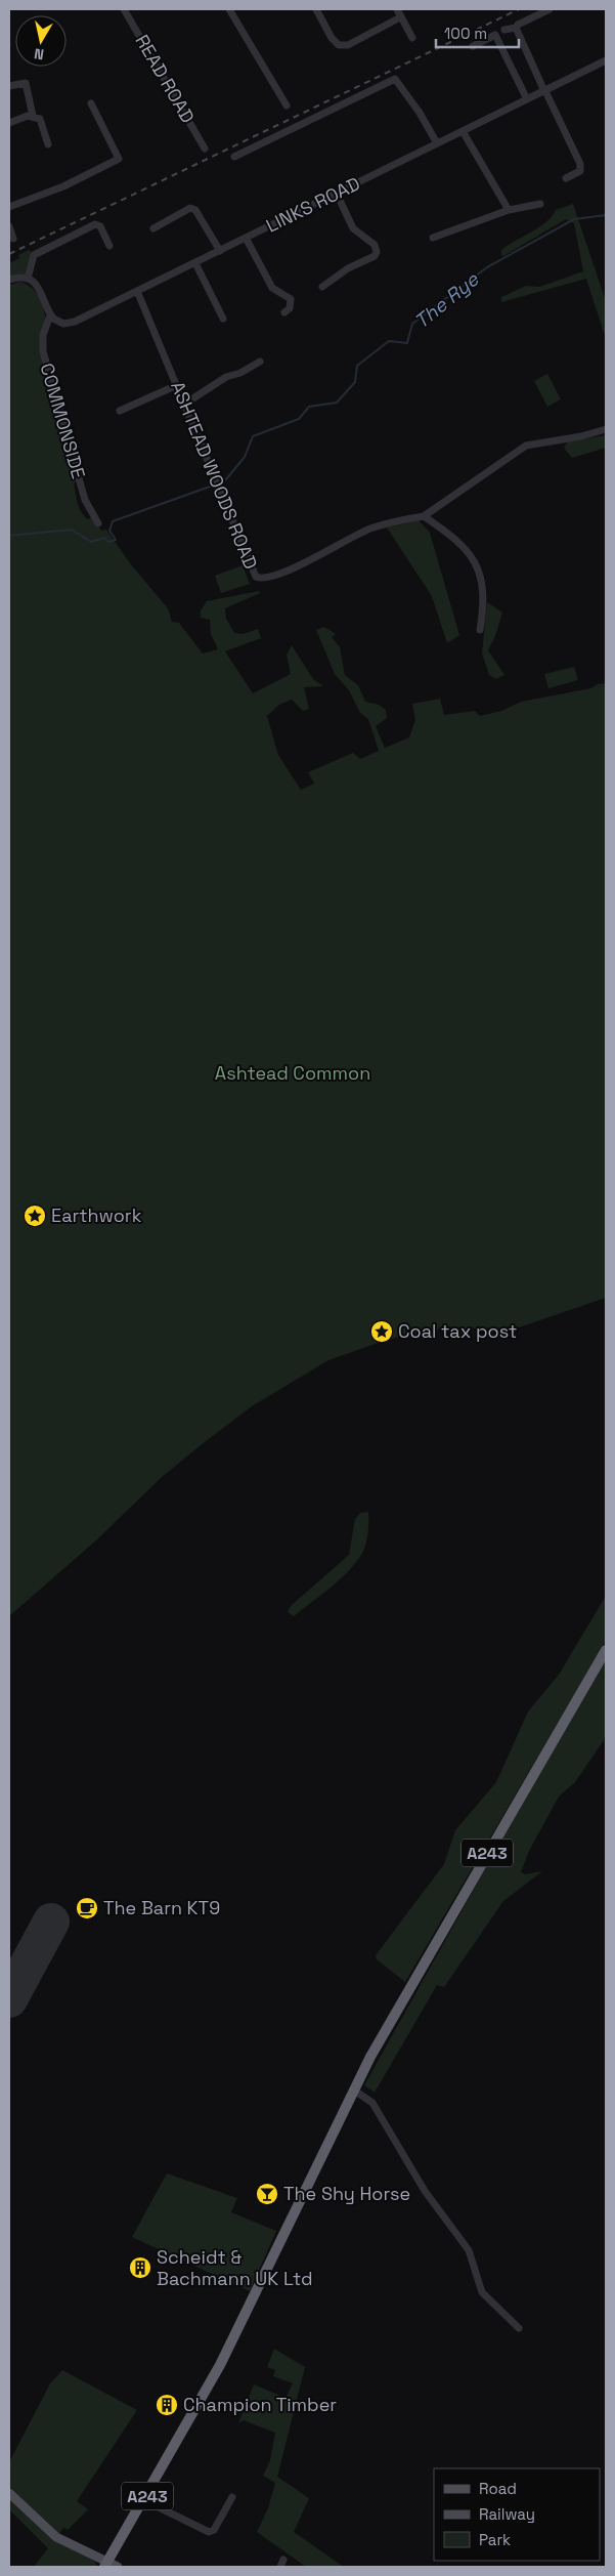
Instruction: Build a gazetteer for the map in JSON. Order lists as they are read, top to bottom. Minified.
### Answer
{"streets":{"highway":["A243"],"street":["READ ROAD","LINKS ROAD","COMMONSIDE","ASHTEAD WOODS ROAD"]},"crossings":[["LINKS ROAD","COMMONSIDE"],["LINKS ROAD","ASHTEAD WOODS ROAD"]],"water":["The Rye"],"parks":["Ashtead Common"],"places":{"place":["Earthwork","Coal tax post"],"cafe":["The Barn KT9"],"bar":["The Shy Horse"],"building":["Scheidt & Bachmann UK Ltd","Champion Timber"]},"legend":["Road","Railway","Park"],"scale_bar":"100 m","north":"bottom"}
